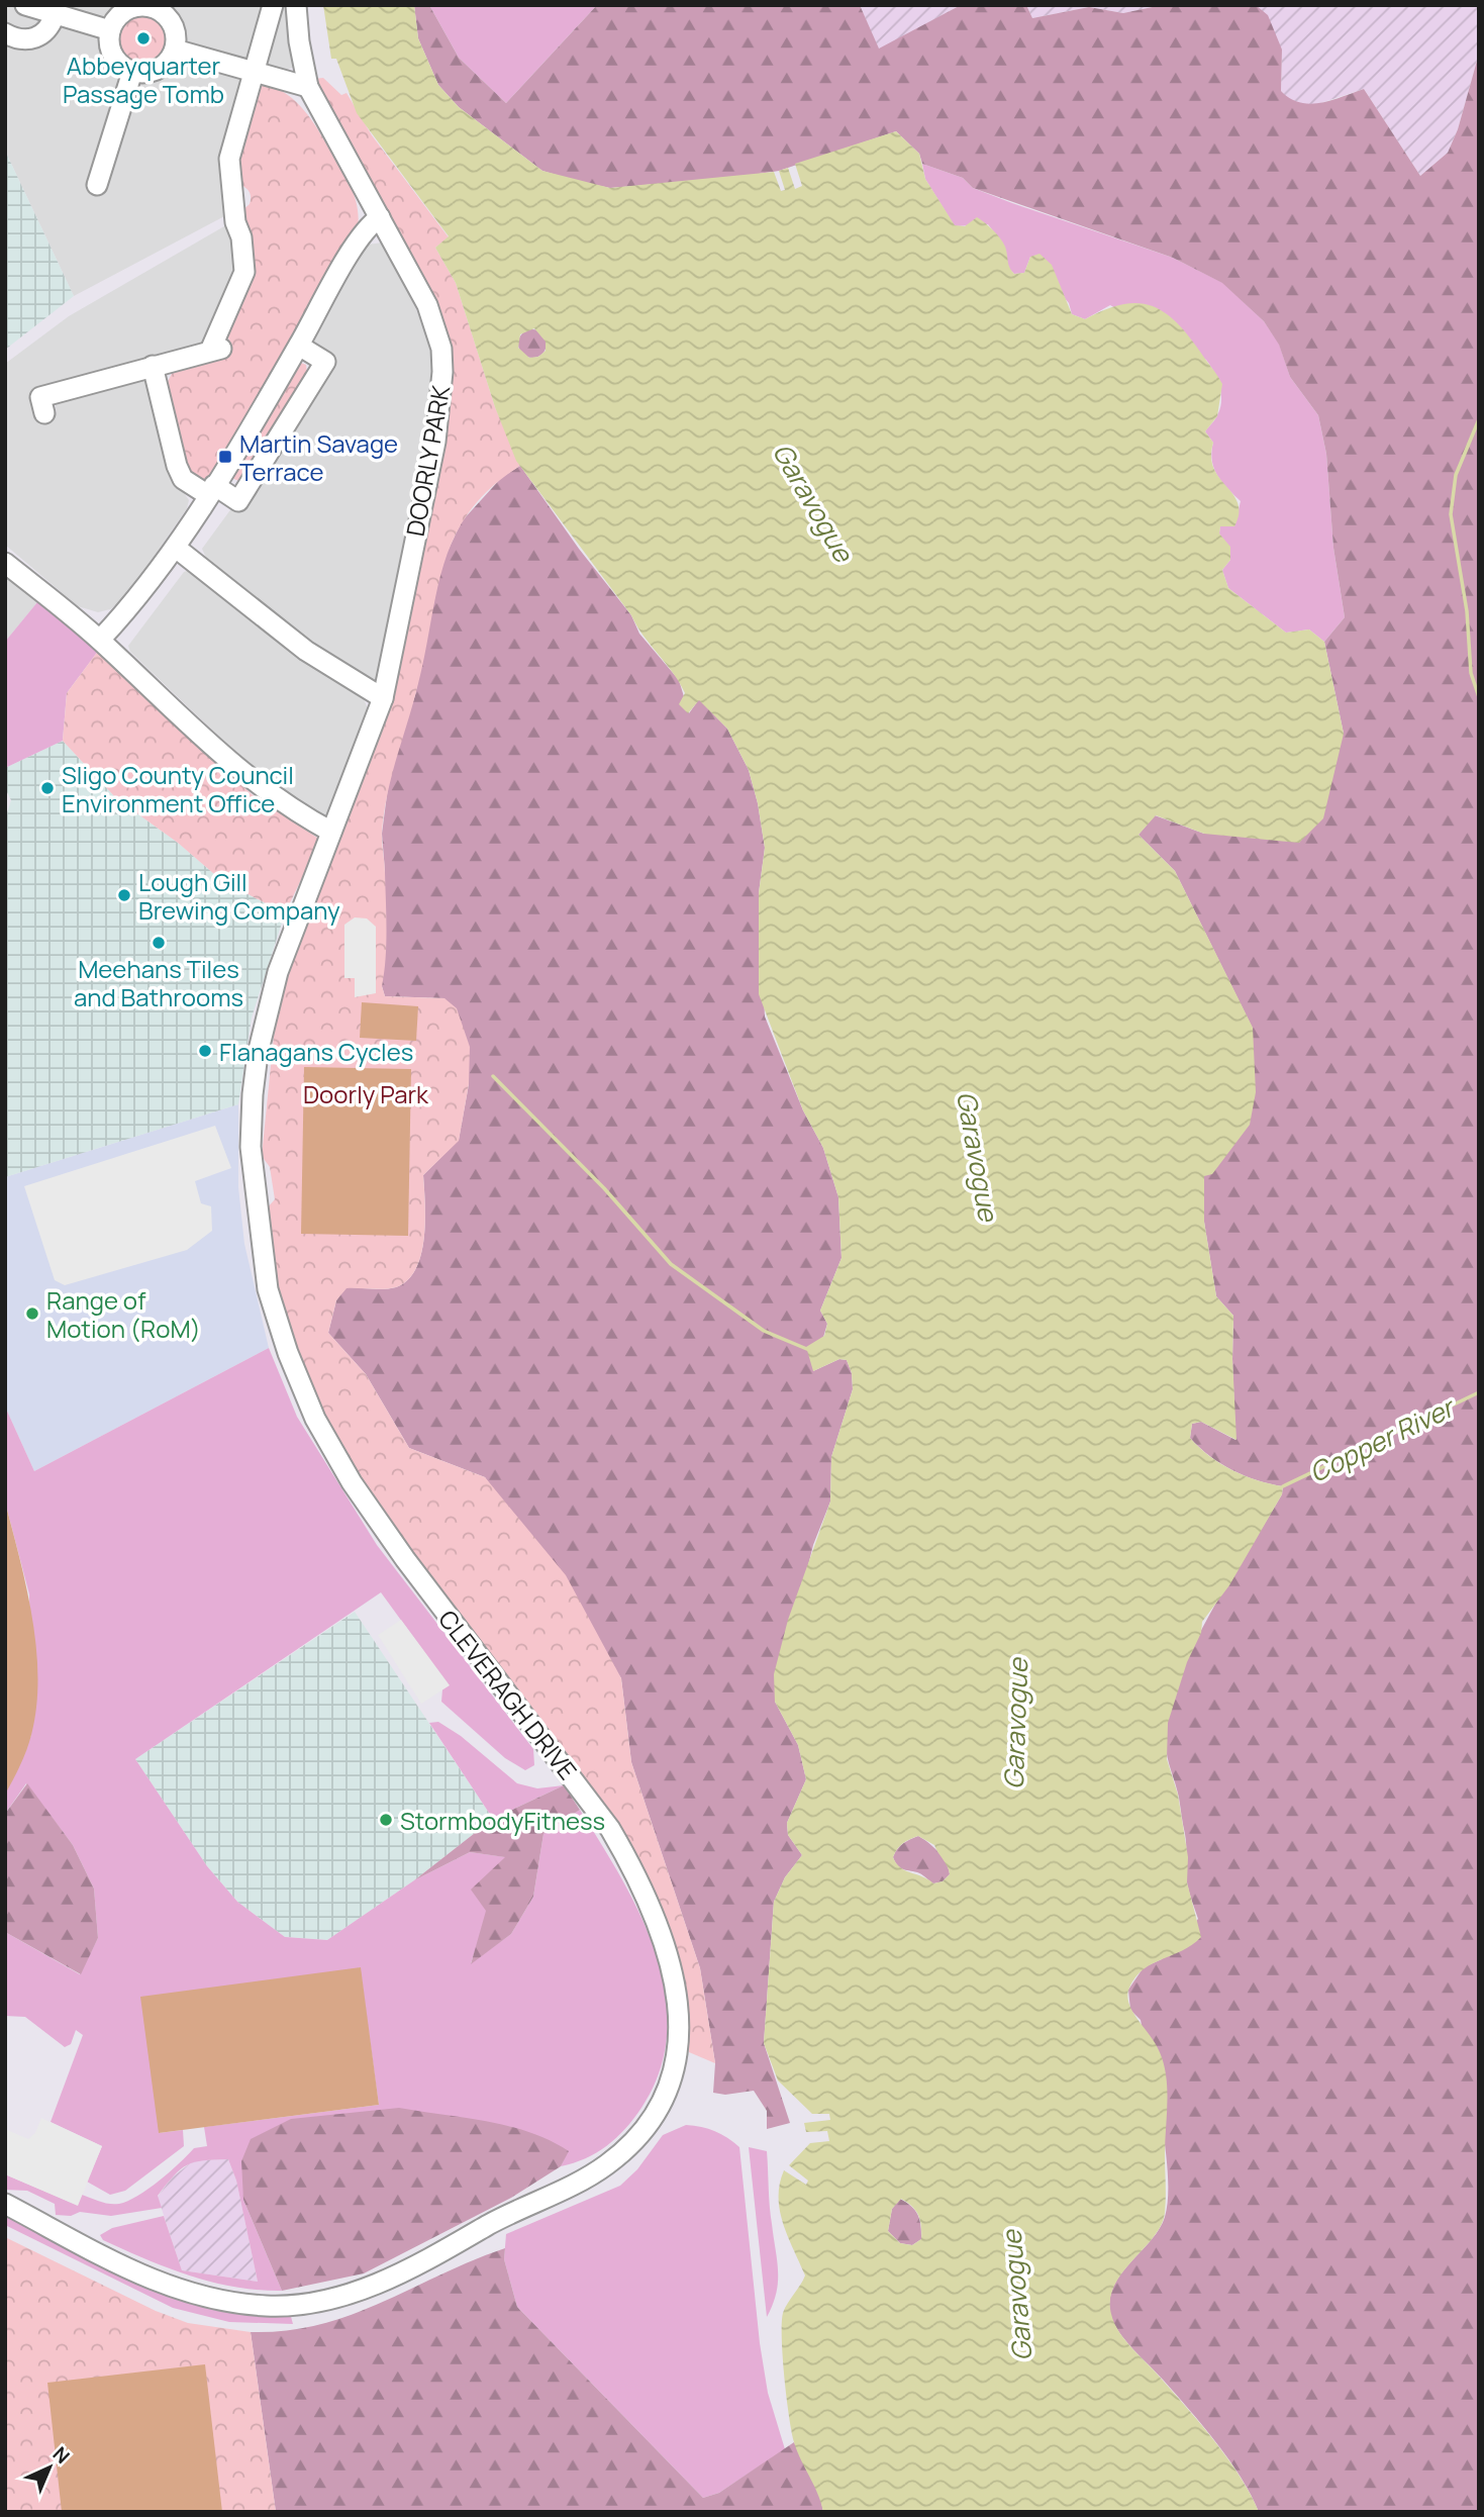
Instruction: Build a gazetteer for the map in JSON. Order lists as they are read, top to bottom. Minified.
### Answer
{"streets":{"street":["DOORLY PARK","CLEVERAGH DRIVE"]},"crossings":[["DOORLY PARK","CLEVERAGH DRIVE"]],"water":["Garavogue","Copper River"],"parks":["Doorly Park"],"places":{"other":["Abbeyquarter Passage Tomb","Sligo County Council Environment Office","Lough Gill Brewing Company","Meehans Tiles and Bathrooms","Flanagans Cycles","Range of Motion (RoM)","StormbodyFitness"],"transit":["Martin Savage Terrace"]},"north":"top right"}
